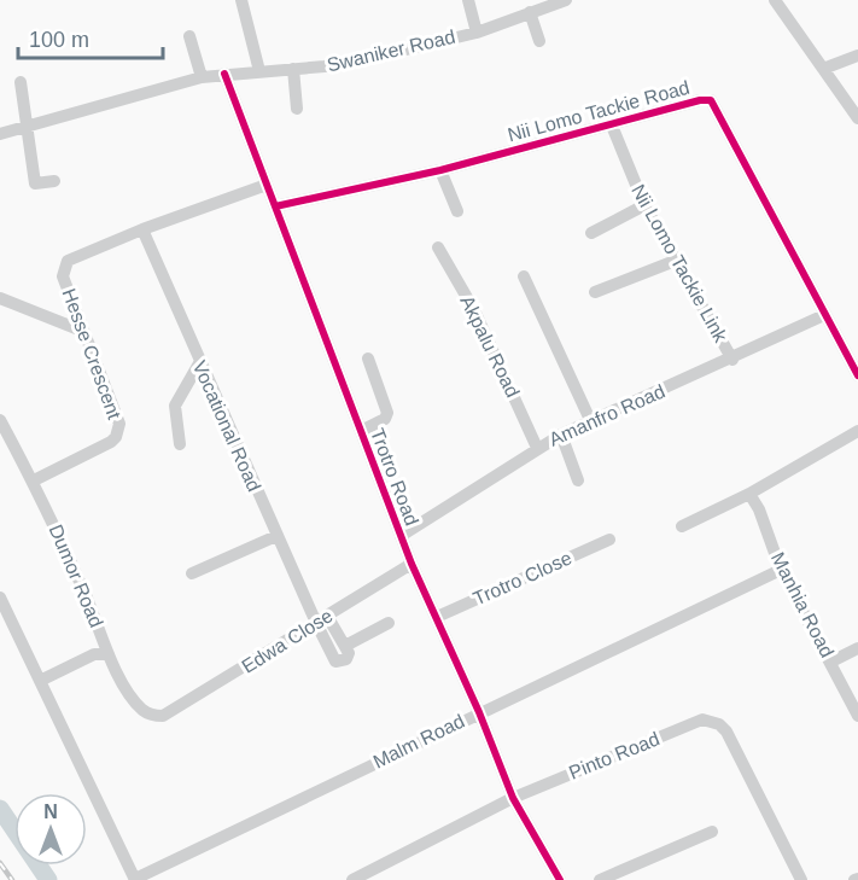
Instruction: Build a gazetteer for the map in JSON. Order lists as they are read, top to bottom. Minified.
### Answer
{"streets":{"street":["Swaniker Road","Nii Lomo Tackie Road","Nii Lomo Tackie Link","Akpalu Road","Hesse Crescent","Amanfro Road","Vocational Road","Trotro Road","Dumor Road","Trotro Close","Manhia Road","Edwa Close","Malm Road","Pinto Road"]},"crossings":[["Swaniker Road","Trotro Road"],["Nii Lomo Tackie Road","Nii Lomo Tackie Link"],["Nii Lomo Tackie Road","Amanfro Road"],["Nii Lomo Tackie Road","Trotro Road"],["Nii Lomo Tackie Link","Amanfro Road"],["Akpalu Road","Amanfro Road"],["Hesse Crescent","Vocational Road"],["Hesse Crescent","Trotro Road"],["Hesse Crescent","Dumor Road"],["Amanfro Road","Trotro Road"],["Vocational Road","Edwa Close"],["Trotro Road","Trotro Close"],["Trotro Road","Edwa Close"],["Trotro Road","Malm Road"],["Trotro Road","Pinto Road"],["Dumor Road","Edwa Close"],["Manhia Road","Malm Road"]],"scale_bar":"100 m","north":"top"}
